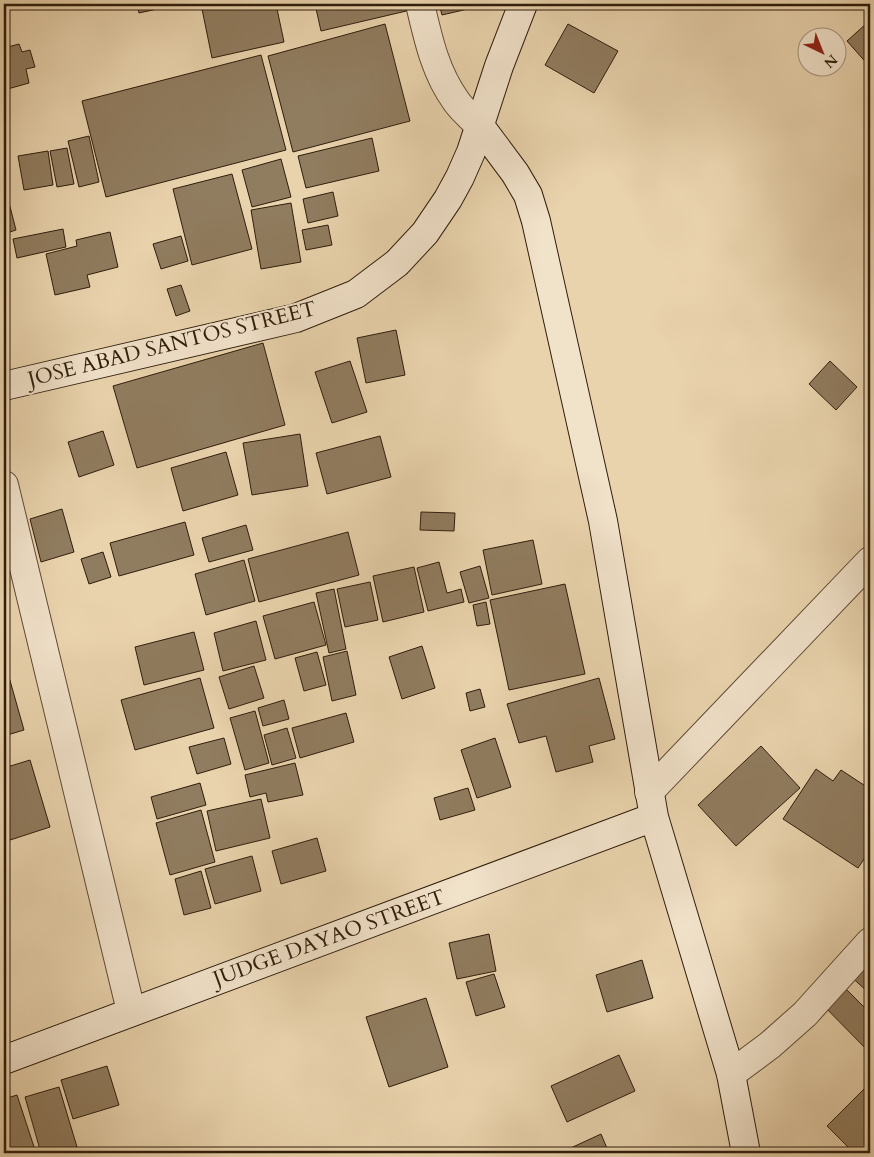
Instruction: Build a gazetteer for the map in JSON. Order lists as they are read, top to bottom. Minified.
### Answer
{"streets":{"street":["JOSE ABAD SANTOS STREET","JUDGE DAYAO STREET"]},"north":"bottom right"}
